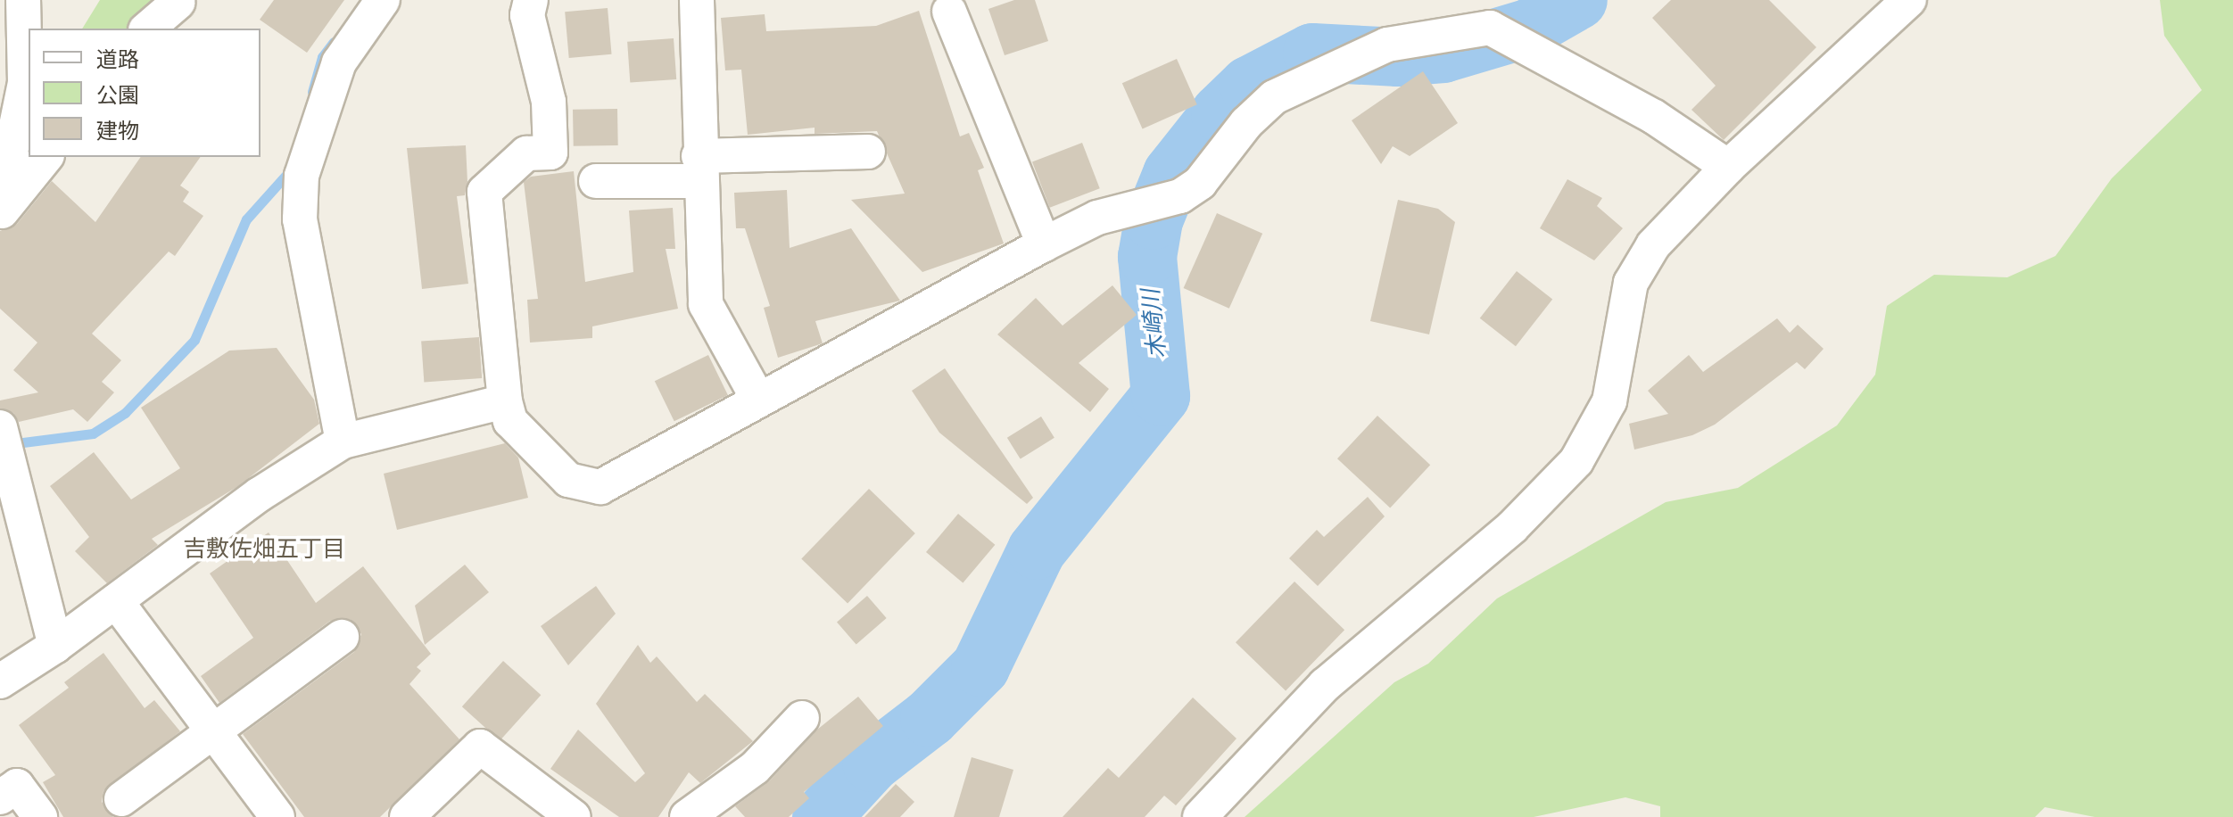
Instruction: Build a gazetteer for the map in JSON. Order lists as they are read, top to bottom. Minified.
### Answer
{"districts":["吉敷佐畑五丁目"],"water":["木崎川"],"legend":["道路","公園","建物"]}
